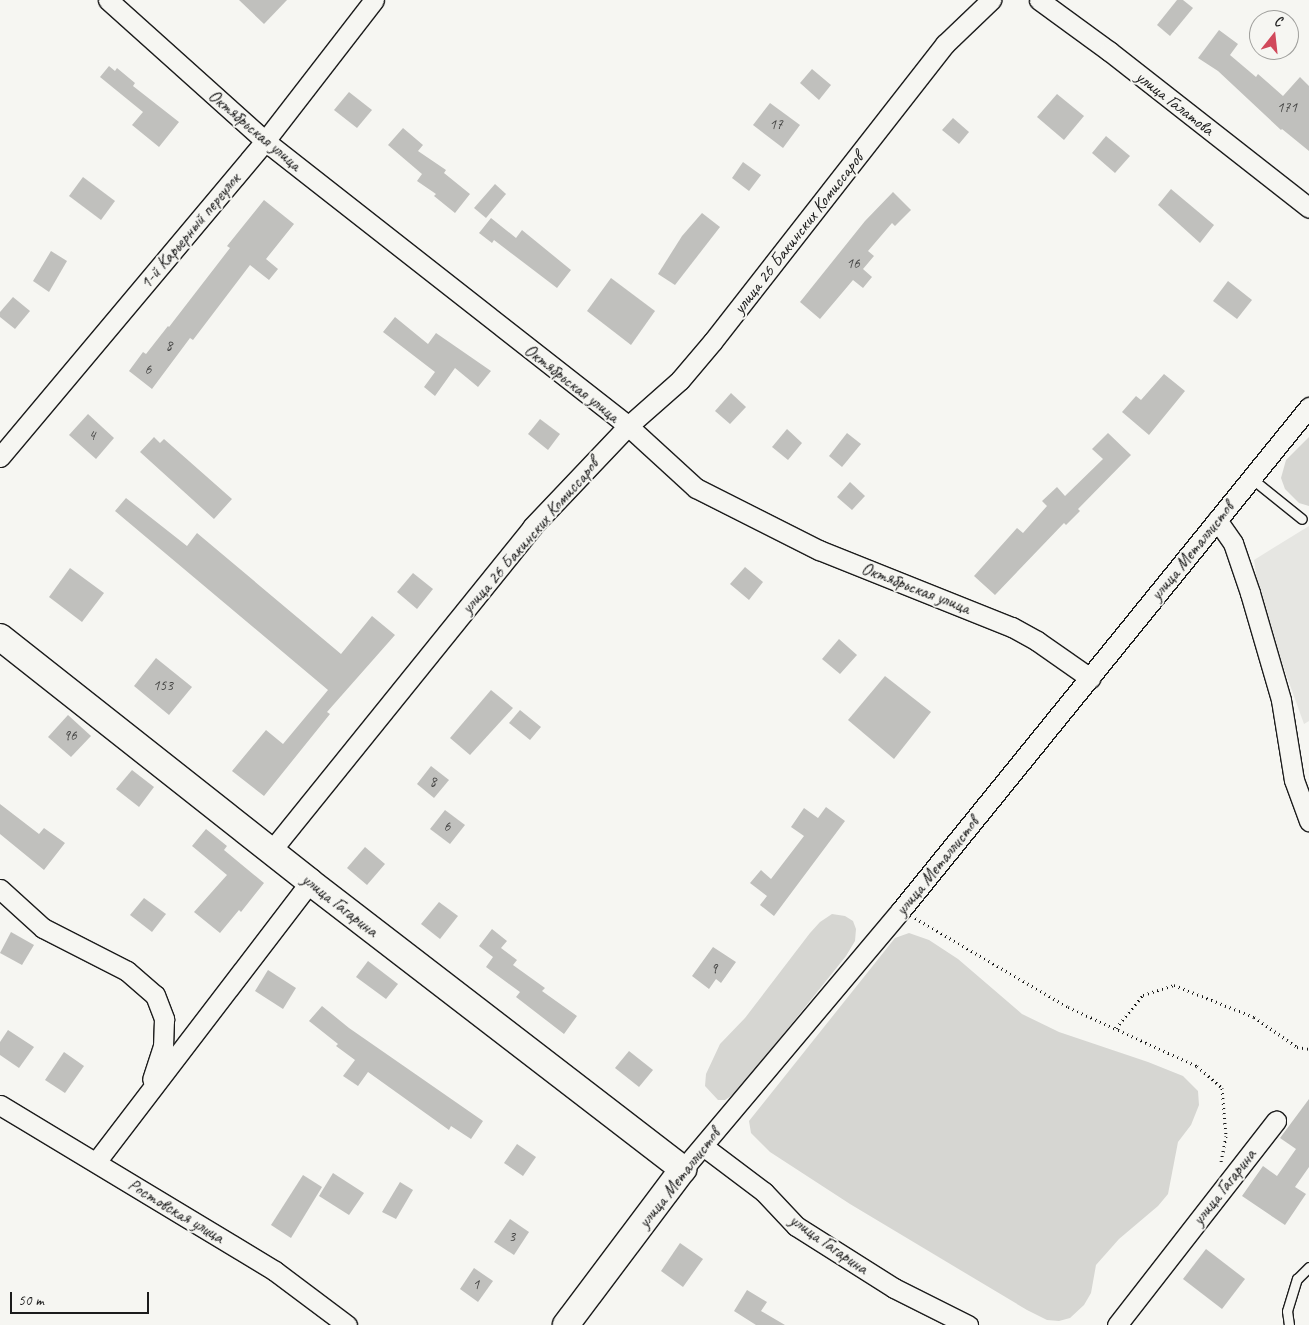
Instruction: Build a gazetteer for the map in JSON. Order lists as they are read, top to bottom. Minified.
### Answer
{"streets":{"main road":["улица Металлистов","улица Гагарина"],"street":["улица Галатова","Октябрьская улица","1-й Карьерный переулок","улица 26 Бакинских Комиссаров","Ростовская улица"]},"crossings":[["Октябрьская улица","1-й Карьерный переулок"],["Октябрьская улица","улица 26 Бакинских Комиссаров"],["Октябрьская улица","улица Металлистов"],["улица 26 Бакинских Комиссаров","улица Гагарина"],["улица Металлистов","улица Гагарина"]],"house_numbers":["171","17","16","8","6","4","153","96","8","6","9","3","1"],"scale_bar":"50 m","north":"top"}
